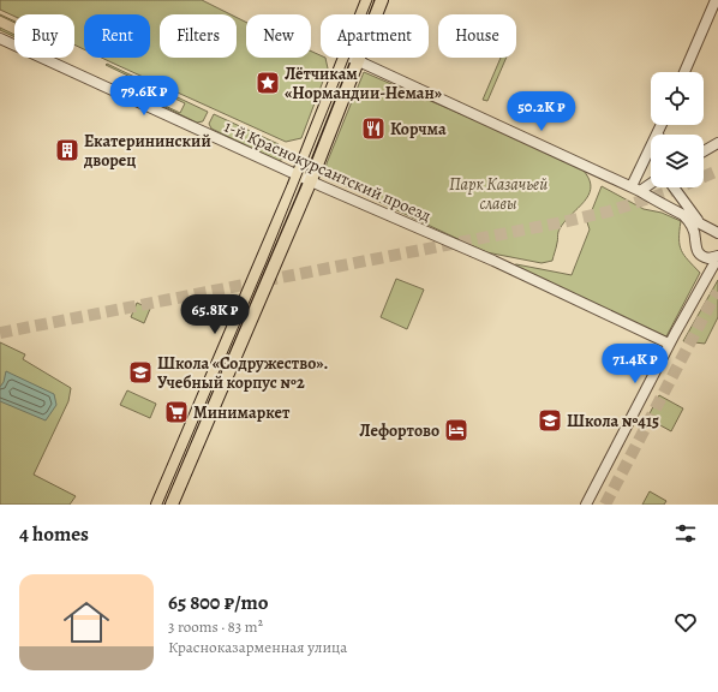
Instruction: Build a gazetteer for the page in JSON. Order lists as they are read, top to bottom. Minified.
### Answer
{"streets":{"street":["1-й Краснокурсантский проезд"]},"parks":["Парк Казачьей славы"],"places":{"place":["Лётчикам «Нормандии-Неман»"],"restaurant":["Корчма"],"building":["Екатерининский дворец"],"school or university":["Школа «Содружество». Учебный корпус №2","Школа №415"],"supermarket":["Минимаркет"],"hotel":["Лефортово"]},"page":{"chip":["Buy","Rent","Filters","New","Apartment","House"],"price":["79.6K ₽","50.2K ₽","65.8K ₽","71.4K ₽"],"heading":"4 homes","list":[{"name":"65 800 ₽/mo","note":"3 rooms · 83 m² · Красноказарменная улица"}]}}
